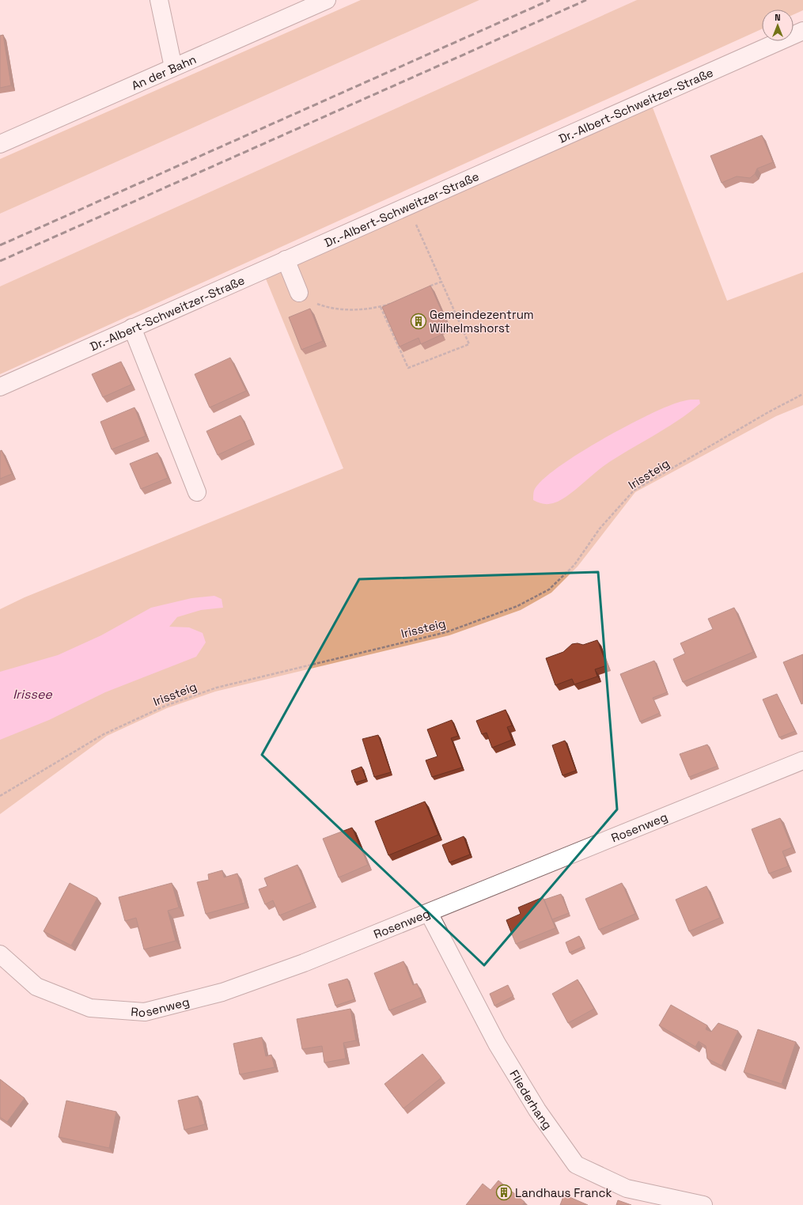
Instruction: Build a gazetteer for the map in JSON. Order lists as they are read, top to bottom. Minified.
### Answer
{"streets":{"street":["An der Bahn","Dr.-Albert-Schweitzer-Straße","Rosenweg","Fliederhang"],"path":["Irissteig"]},"crossings":[["Rosenweg","Fliederhang"]],"water":["Irissee"],"places":{"building":["Gemeindezentrum Wilhelmshorst","Landhaus Franck"]},"north":"top"}
